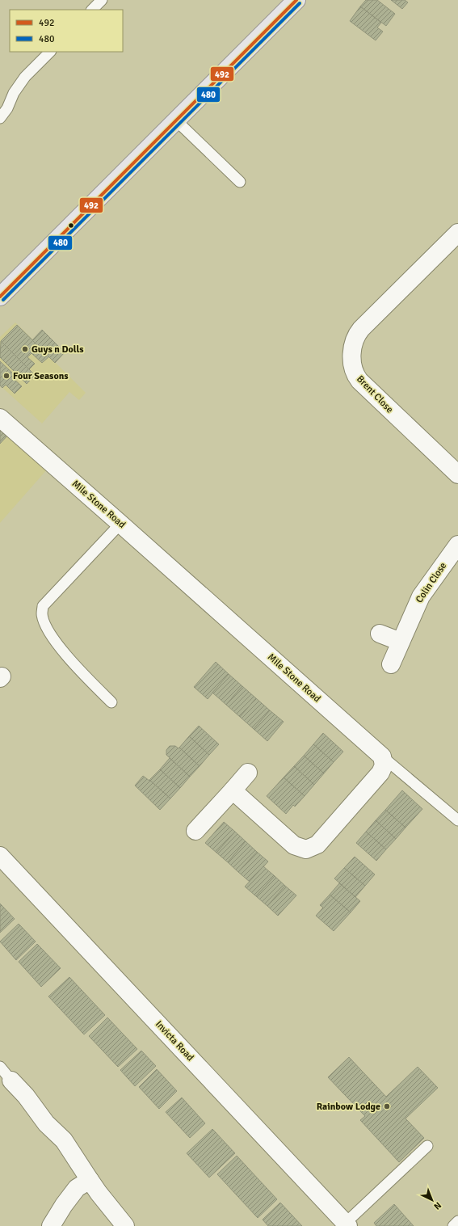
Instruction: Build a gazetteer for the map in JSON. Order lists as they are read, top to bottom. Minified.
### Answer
{"streets":{"street":["Brent Close","Mile Stone Road","Colin Close","Invicta Road"]},"places":["Guys n Dolls","Four Seasons","Rainbow Lodge"],"lines":["transit line 492","transit line 480"],"legend":["492","480"],"north":"bottom right"}
